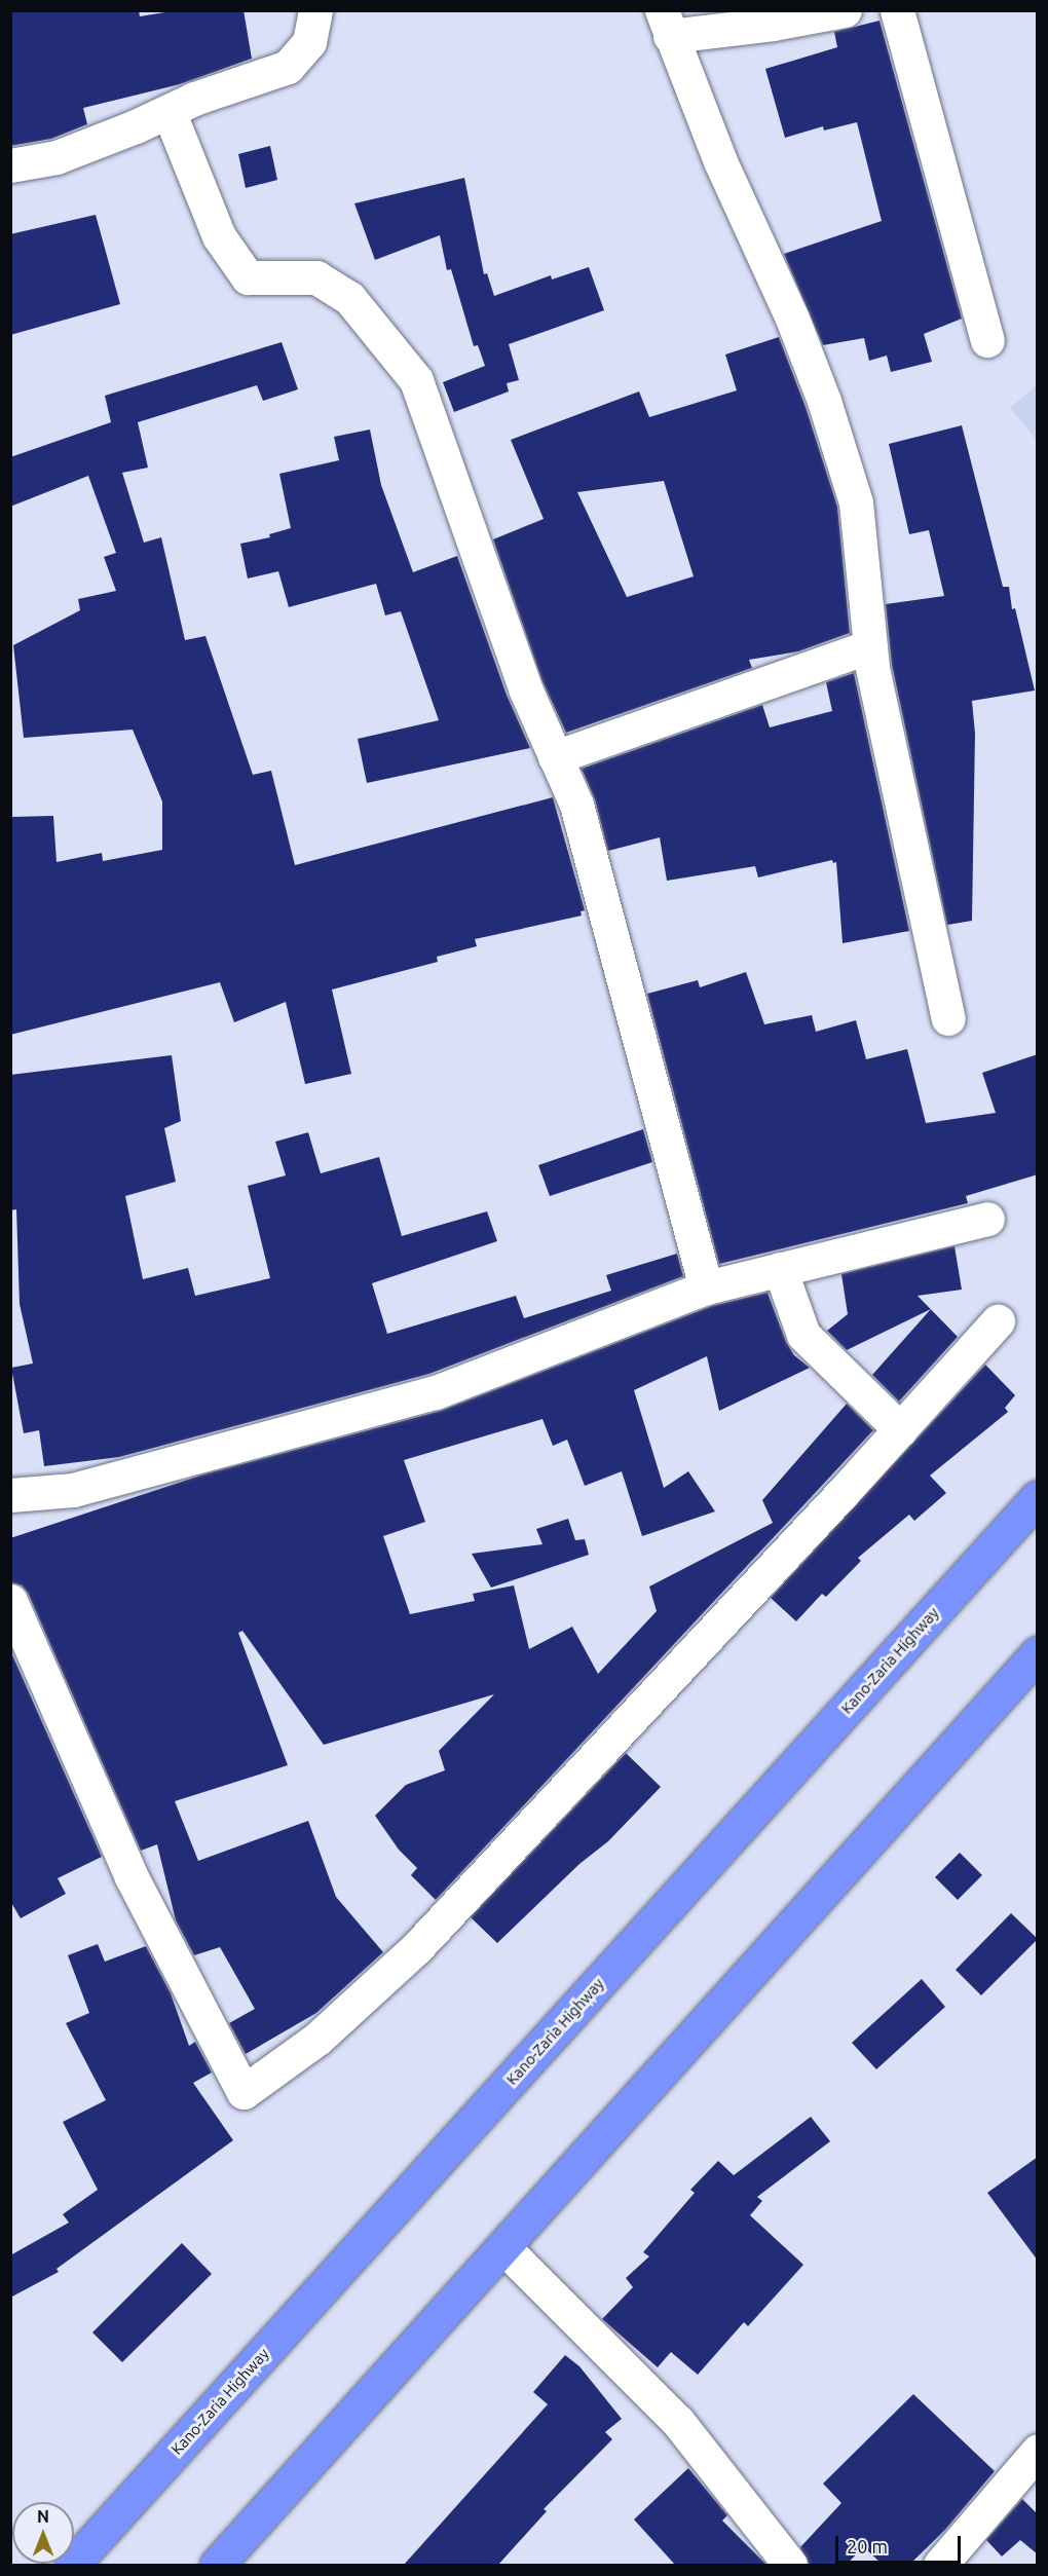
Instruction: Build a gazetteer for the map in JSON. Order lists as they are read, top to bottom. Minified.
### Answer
{"streets":{"highway":["Kano-Zaria Highway"]},"scale_bar":"20 m","north":"top"}
